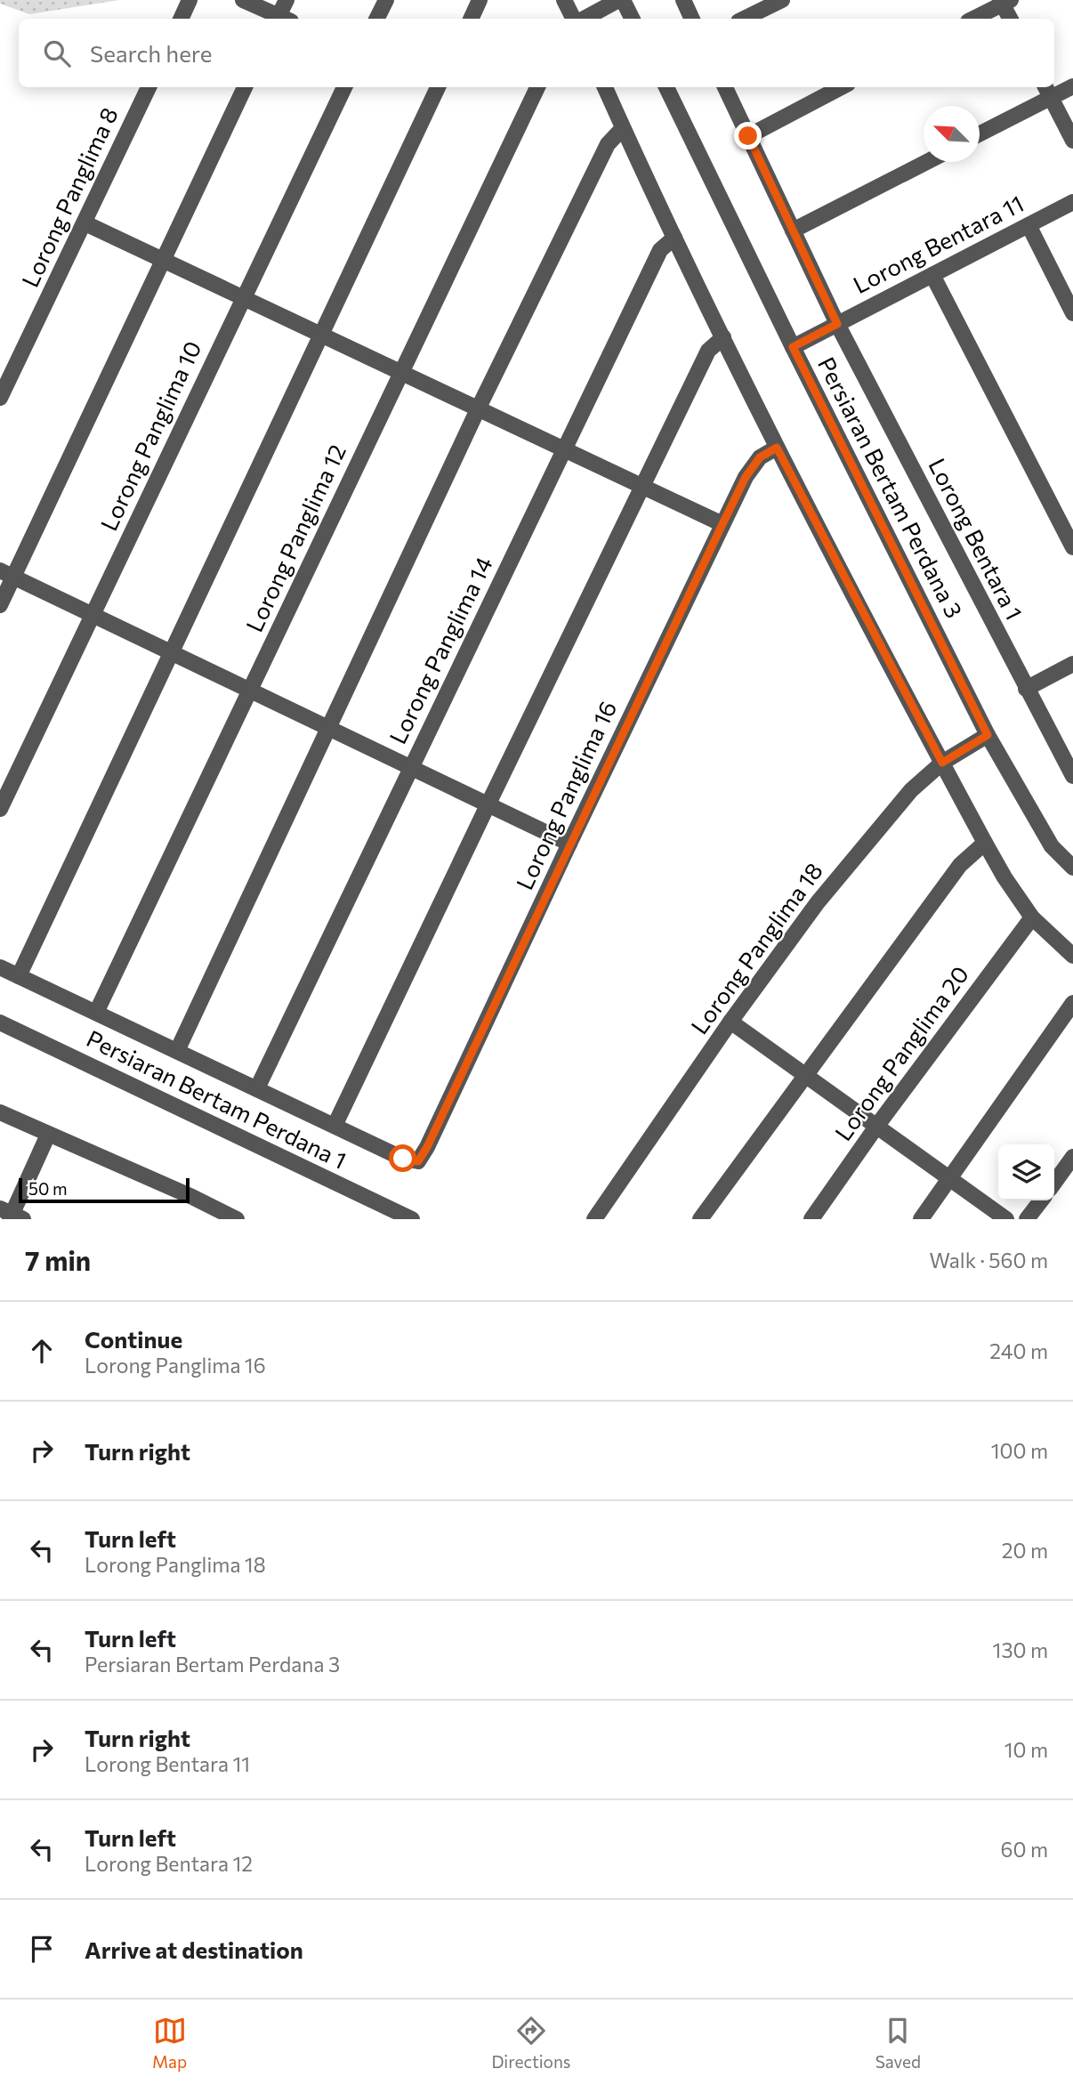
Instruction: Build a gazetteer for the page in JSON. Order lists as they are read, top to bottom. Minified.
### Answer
{"streets":{"street":["Lorong Panglima 8","Lorong Bentara 11","Lorong Panglima 10","Persiaran Bertam Perdana 3","Lorong Panglima 12","Lorong Bentara 1","Lorong Panglima 14","Lorong Panglima 16","Lorong Panglima 18","Lorong Panglima 20","Persiaran Bertam Perdana 1"]},"crossings":[["Lorong Bentara 11","Persiaran Bertam Perdana 3"],["Lorong Bentara 11","Lorong Bentara 1"],["Persiaran Bertam Perdana 3","Lorong Panglima 18"]],"scale_bar":"50 m","north":"top left","page":{"search":"Search here","scale":"50 m","heading":["7 min","Walk · 560 m"],"list":[["Continue","Lorong Panglima 16","240 m"],["Turn right","100 m"],["Turn left","Lorong Panglima 18","20 m"],["Turn left","Persiaran Bertam Perdana 3","130 m"],["Turn right","Lorong Bentara 11","10 m"],["Turn left","Lorong Bentara 12","60 m"],"Arrive at destination"],"nav":["Map","Directions","Saved"]}}
